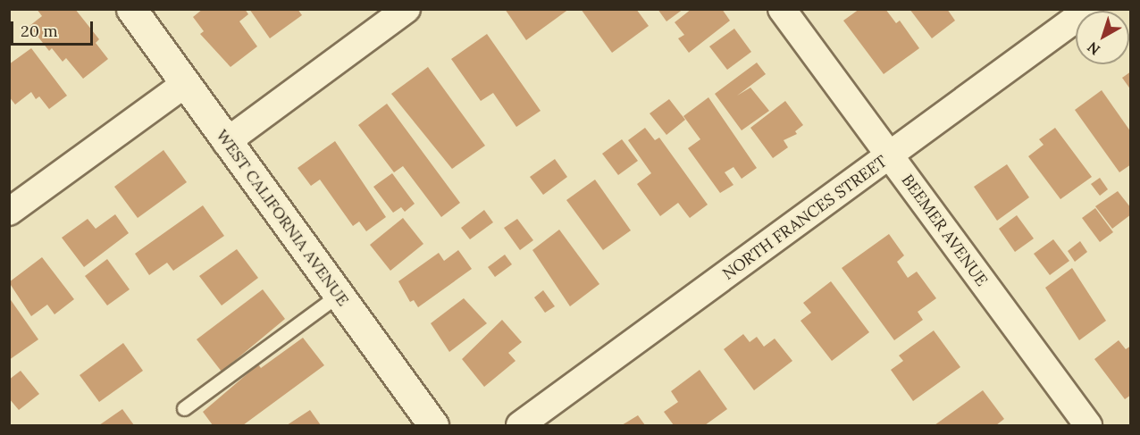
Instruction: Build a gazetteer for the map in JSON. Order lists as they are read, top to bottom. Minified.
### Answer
{"streets":{"street":["WEST CALIFORNIA AVENUE","NORTH FRANCES STREET","BEEMER AVENUE"]},"crossings":[["NORTH FRANCES STREET","BEEMER AVENUE"]],"scale_bar":"20 m","north":"bottom left"}
